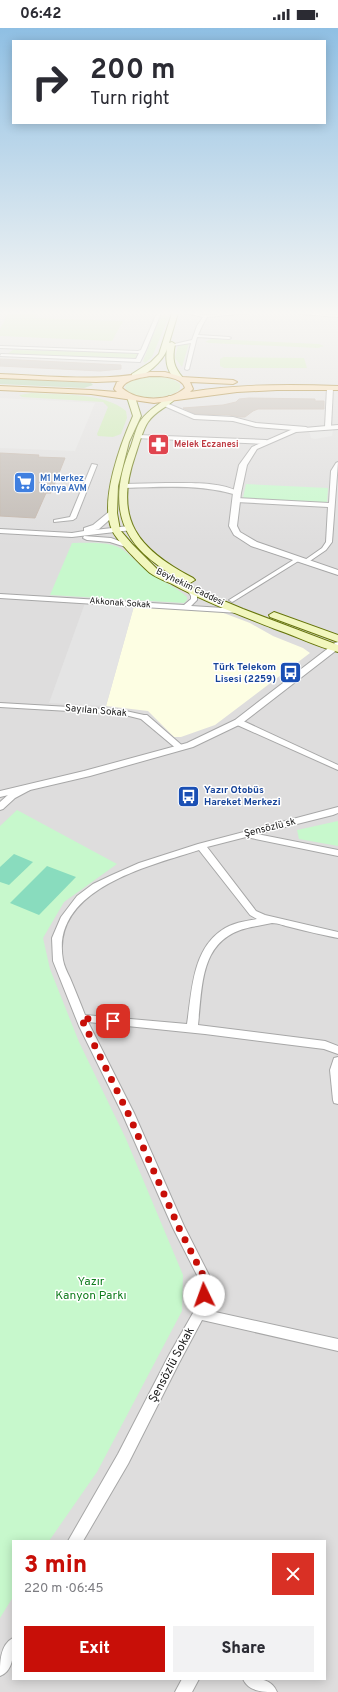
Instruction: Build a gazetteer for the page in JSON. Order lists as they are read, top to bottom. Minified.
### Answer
{"streets":{"main road":["Beyhekim Caddesi"],"street":["Akkonak Sokak","Sayılan Sokak","Şensözlü sk","Şensözlü Sokak"]},"crossings":[["Beyhekim Caddesi","Akkonak Sokak"],["Şensözlü sk","Şensözlü Sokak"]],"parks":["Yazır Kanyon Parkı"],"places":{"pharmacy":["Melek Eczanesi"],"supermarket":["M1 Merkez Konya AVM"],"bus stop":["Türk Telekom Lisesi (2259)","Yazır Otobüs Hareket Merkezi"]},"page":{"status":"06:42","turn":["200 m","Turn right"],"heading":["3 min","220 m · 06:45"],"buttons":["Exit","Share"]}}
